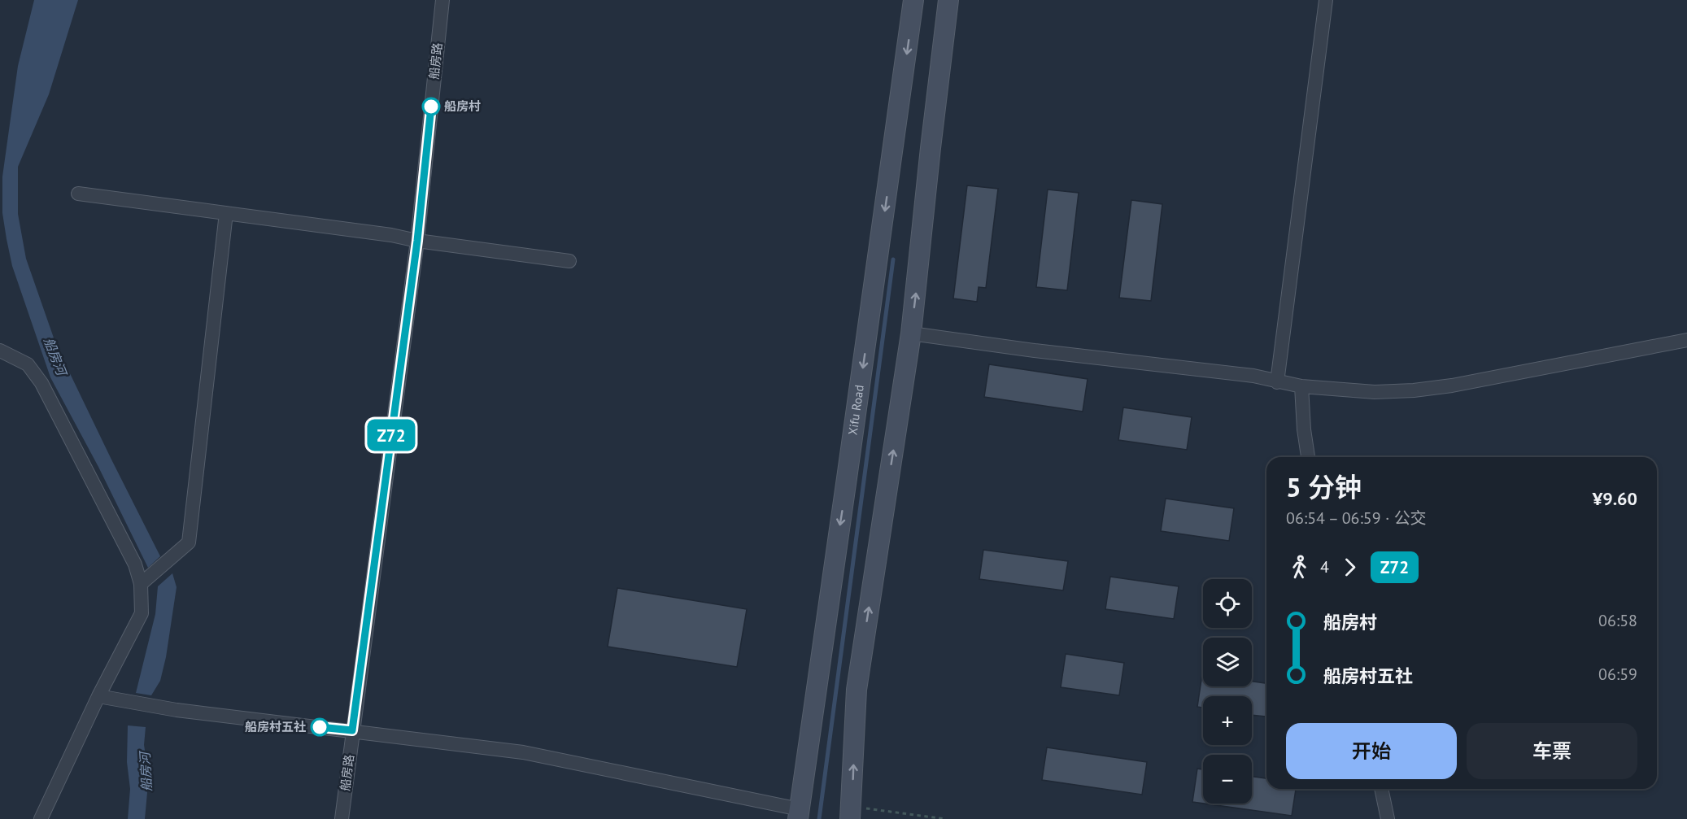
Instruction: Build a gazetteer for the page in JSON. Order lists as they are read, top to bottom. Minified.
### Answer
{"streets":{"main road":["Xifu Road"],"street":["船房路"]},"water":["船房河"],"places":["船房村","船房村五社"],"lines":["bus line Z72"],"page":{"on_map":"Z72","heading":["5 分钟","06:54 – 06:59 · 公交","¥9.60"],"legs":["4","Z72"],"map_buttons":["+","−"],"list":[{"name":"船房村","value":"06:58"},{"name":"船房村五社","value":"06:59"}],"buttons":["开始","车票"]}}
